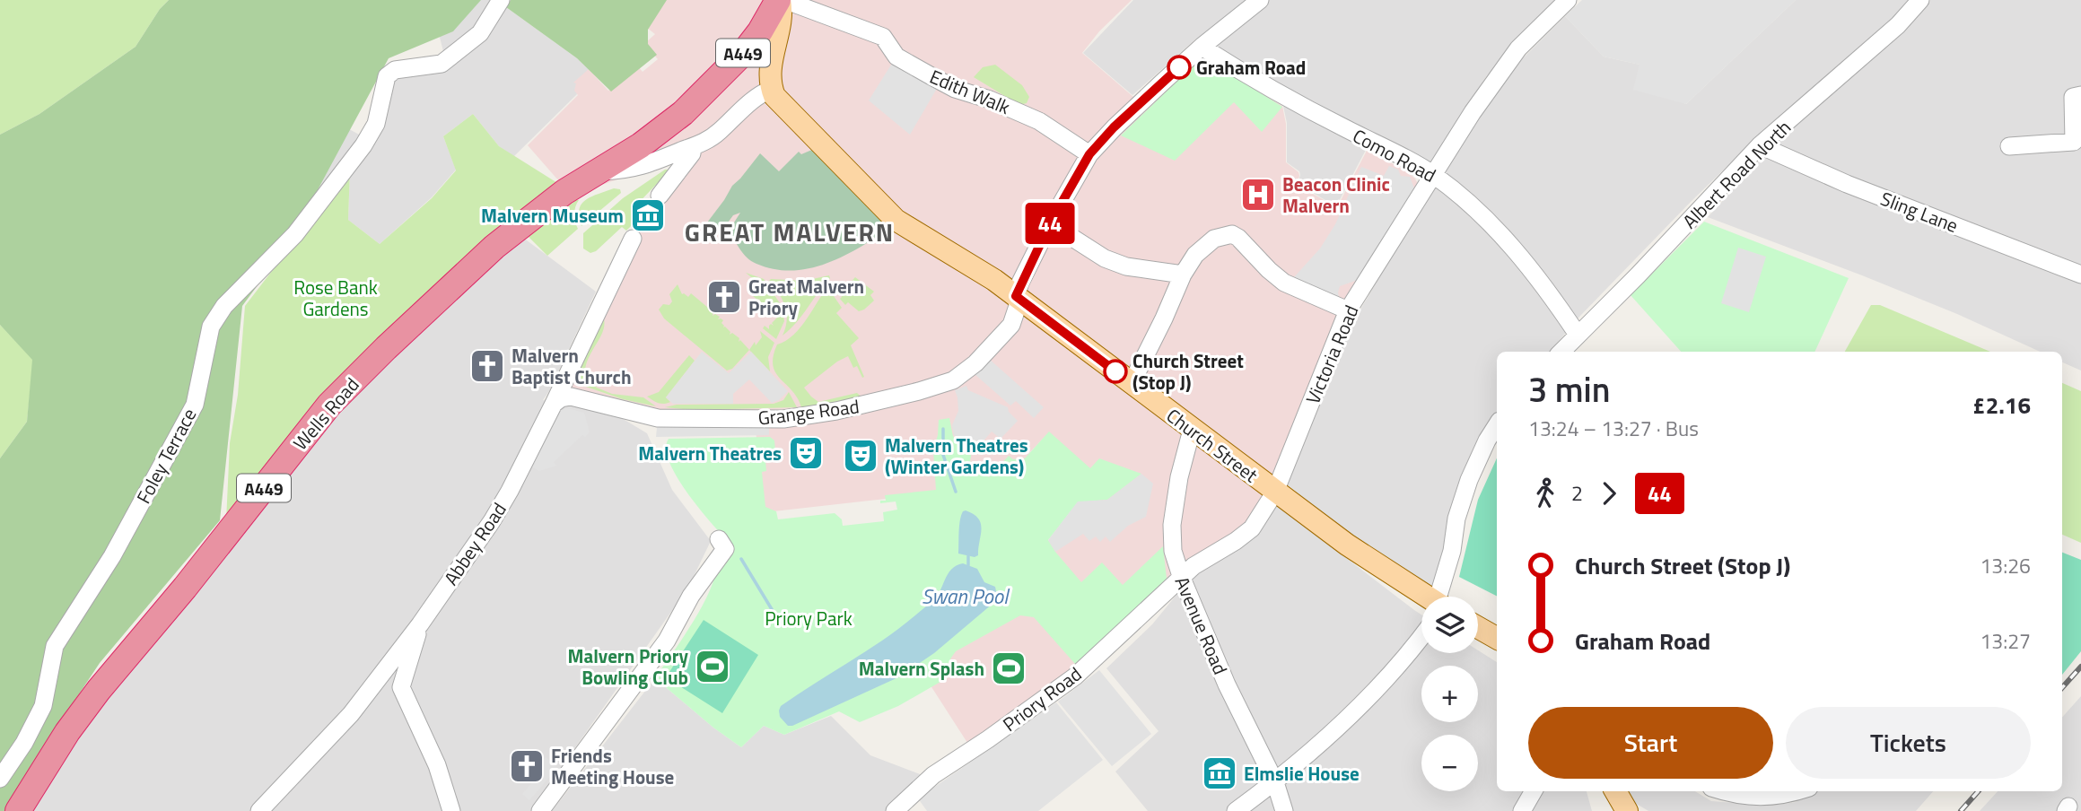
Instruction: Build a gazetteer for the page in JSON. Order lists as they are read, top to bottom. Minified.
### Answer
{"streets":{"highway":["A449","Wells Road"],"main road":["Church Street"],"street":["Edith Walk","Como Road","Albert Road North","Sling Lane","Victoria Road","Grange Road","Foley Terrace","Abbey Road","Avenue Road","Priory Road"]},"crossings":[["A449","Wells Road"],["Como Road","Albert Road North"],["Como Road","Victoria Road"],["Albert Road North","Sling Lane"],["Victoria Road","Church Street"],["Victoria Road","Avenue Road"],["Victoria Road","Priory Road"],["Grange Road","Church Street"],["Grange Road","Abbey Road"],["Church Street","Avenue Road"],["Avenue Road","Priory Road"]],"districts":["GREAT MALVERN"],"water":["Swan Pool"],"parks":["Rose Bank Gardens","Priory Park"],"places":{"other":["Graham Road","Church Street (Stop J)"],"hospital":["Beacon Clinic Malvern"],"museum":["Malvern Museum","Elmslie House"],"church":["Great Malvern Priory","Malvern Baptist Church","Friends Meeting House"],"theatre":["Malvern Theatres","Malvern Theatres (Winter Gardens)"],"sports":["Malvern Priory Bowling Club","Malvern Splash"]},"lines":["bus line 44"],"page":{"on_map":"44","heading":["3 min","13:24 – 13:27 · Bus","£2.16"],"legs":["2","44"],"list":[{"name":"Church Street (Stop J)","value":"13:26"},{"name":"Graham Road","value":"13:27"}],"map_buttons":["+","−"],"buttons":["Start","Tickets"]}}
